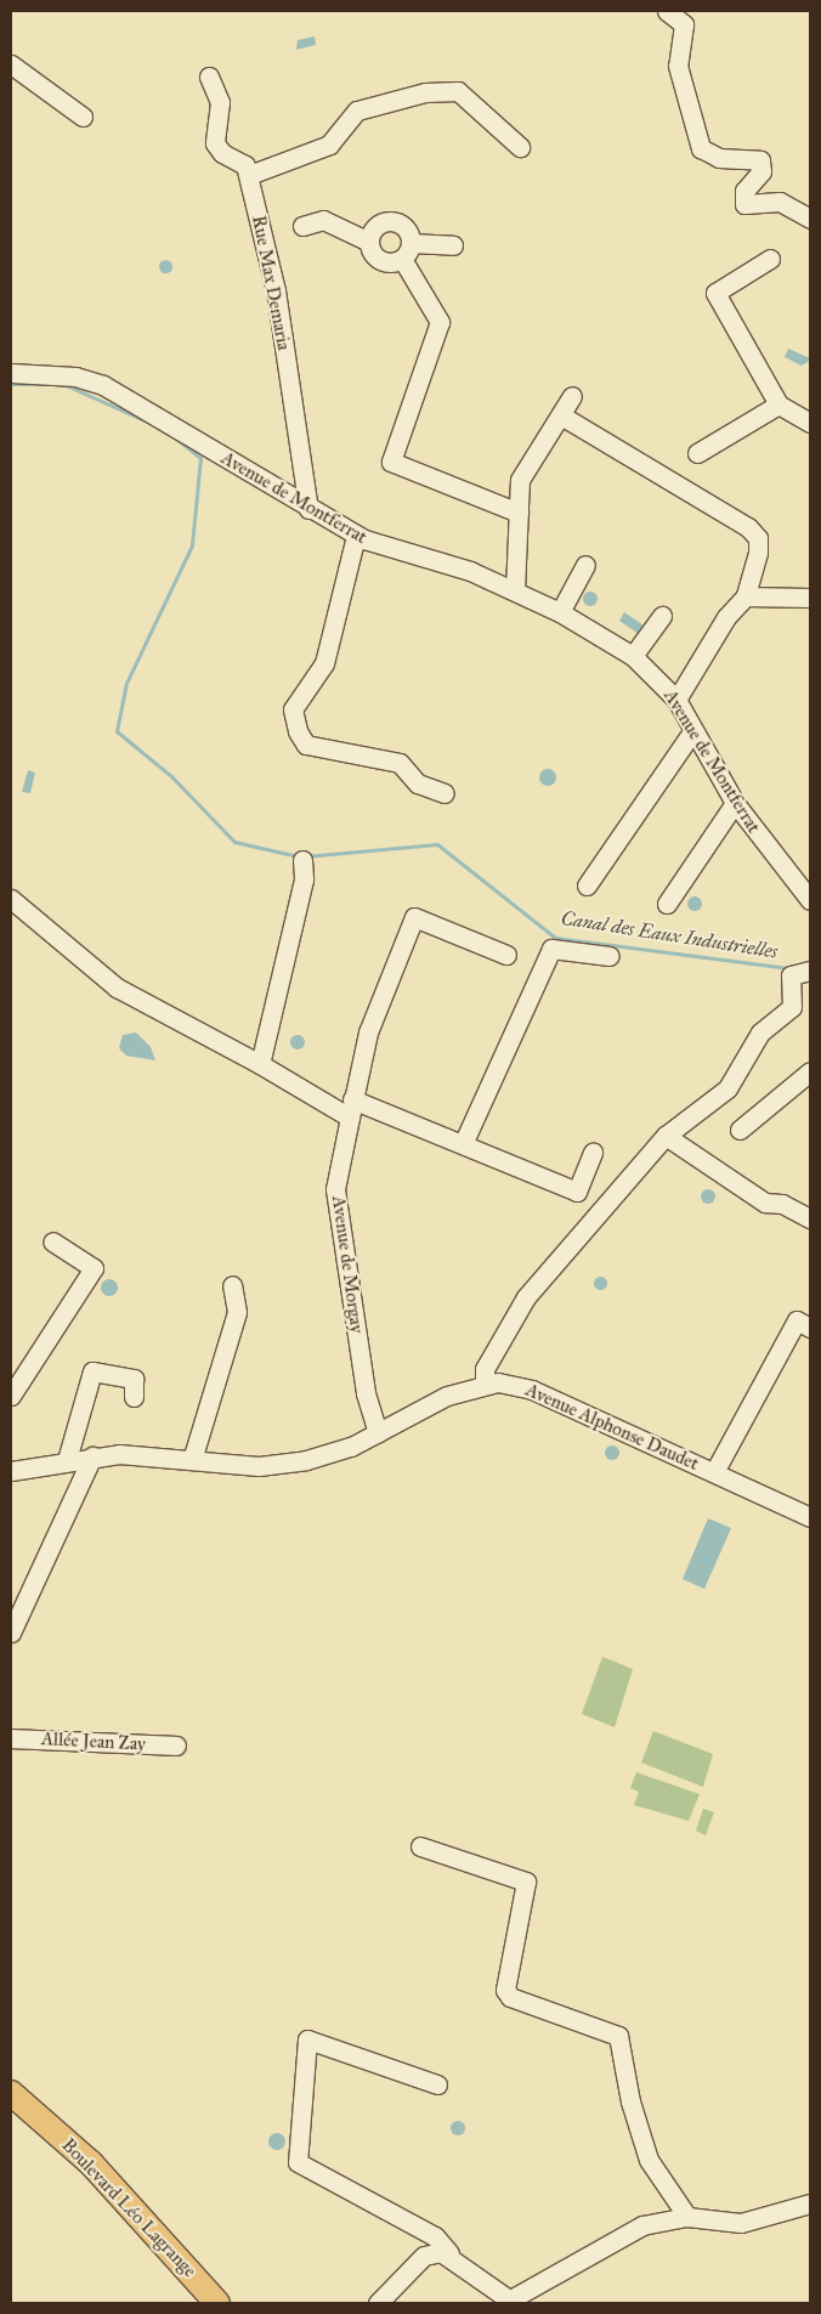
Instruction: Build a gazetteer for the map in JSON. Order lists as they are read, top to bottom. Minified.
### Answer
{"streets":{"main road":["Boulevard Léo Lagrange"],"street":["Rue Max Demaria","Avenue de Montferrat","Avenue de Morgay","Avenue Alphonse Daudet","Allée Jean Zay"]},"crossings":[["Rue Max Demaria","Avenue de Montferrat"],["Avenue de Morgay","Avenue Alphonse Daudet"]],"water":["Canal des Eaux Industrielles"]}
